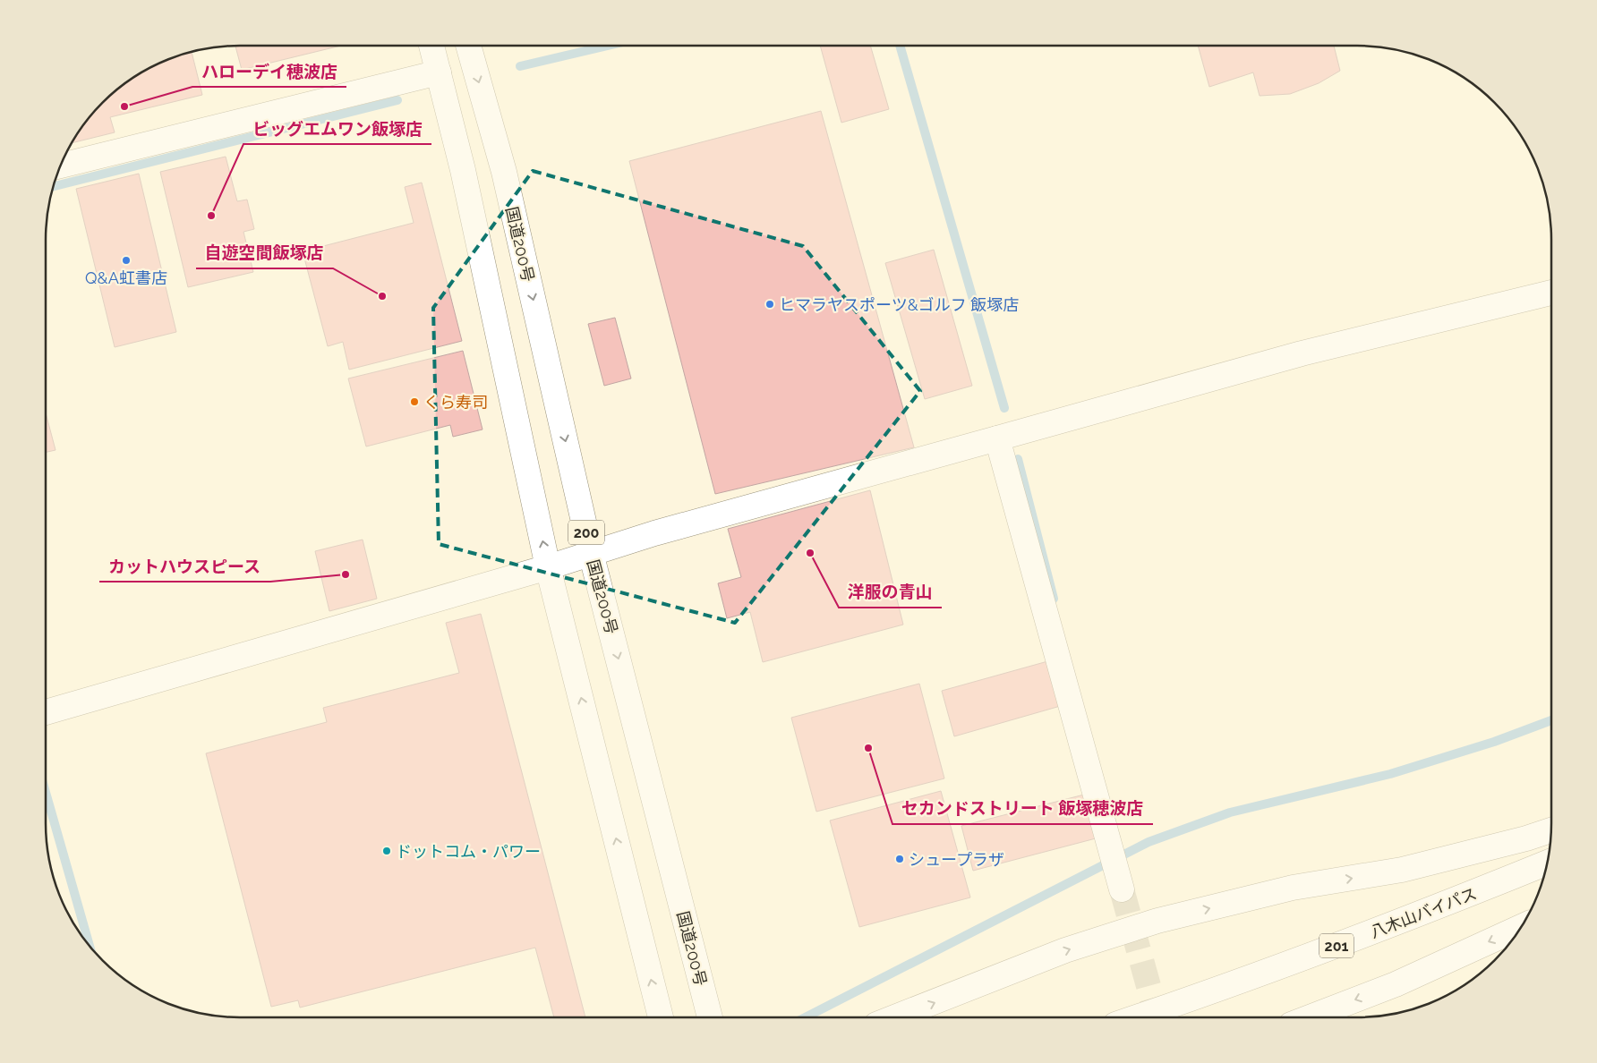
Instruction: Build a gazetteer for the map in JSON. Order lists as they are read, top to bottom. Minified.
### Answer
{"streets":{"main road":["国道200号","200","八木山バイパス","201"]},"places":["ハローデイ穂波店","ビッグエムワン飯塚店","Q&A虹書店","自遊空間飯塚店","ヒマラヤスポーツ&ゴルフ 飯塚店","くら寿司","洋服の青山","カットハウスピース","セカンドストリート 飯塚穂波店","ドットコム・パワー","シュープラザ"]}
